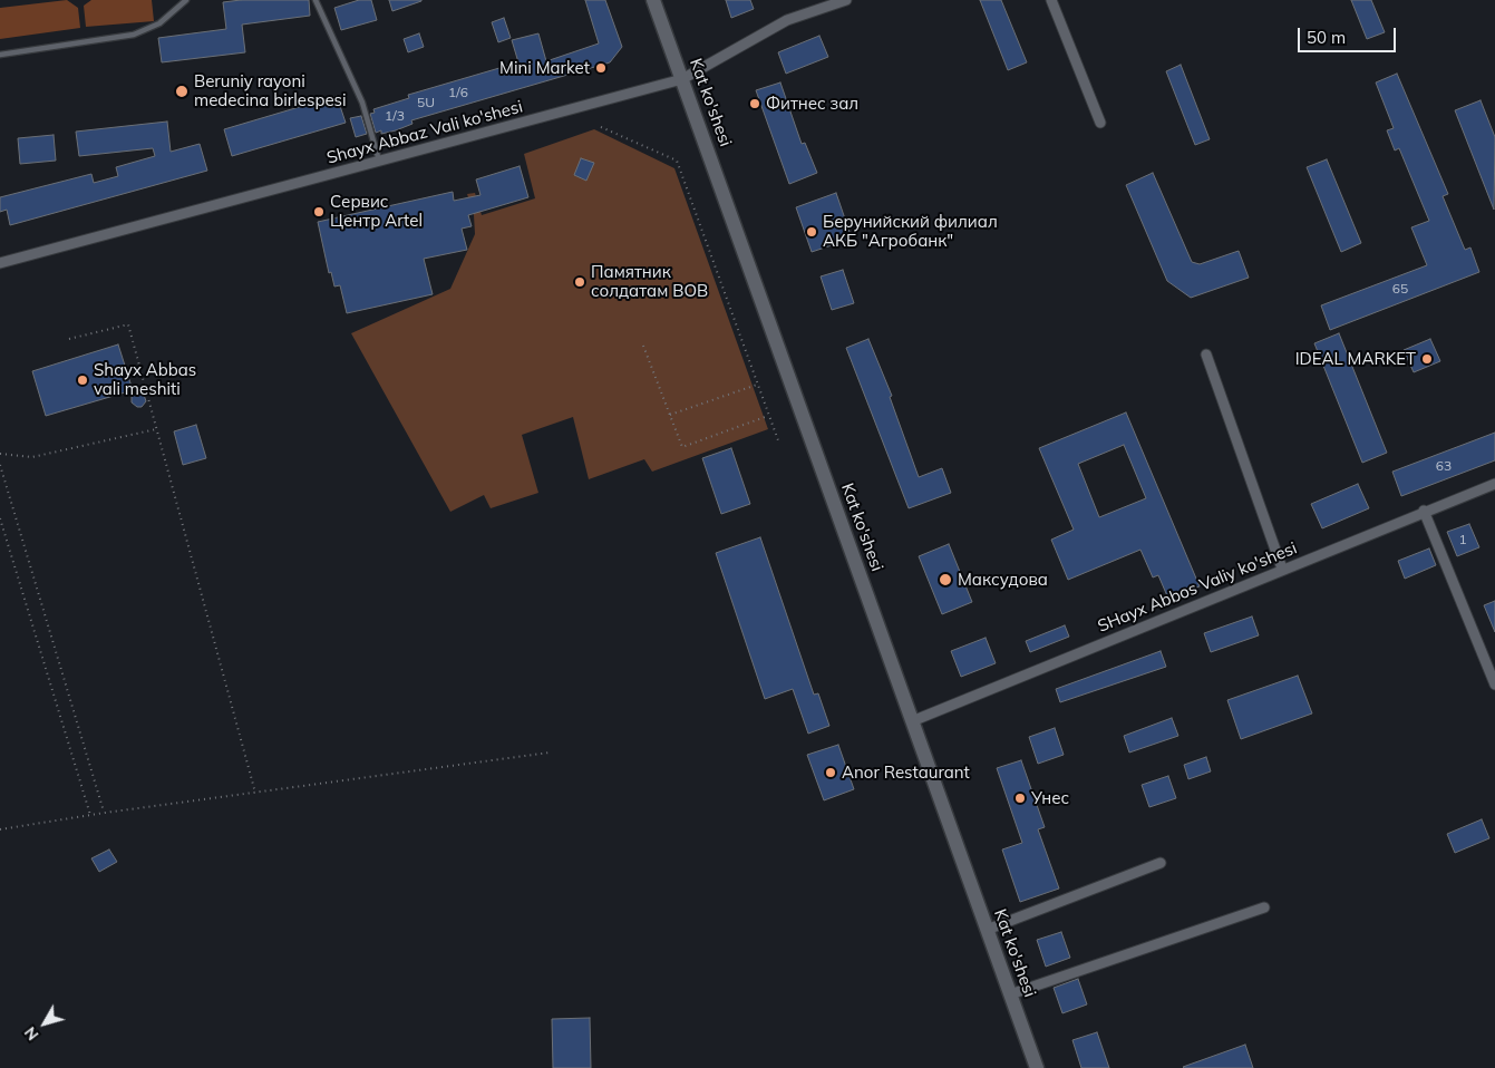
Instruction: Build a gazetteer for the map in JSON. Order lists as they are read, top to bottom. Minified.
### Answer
{"streets":{"street":["Kat ko'shesi","Shayx Abbaz Vali ko'shesi","SHayx Abbos Valiy ko'shesi"]},"crossings":[["Kat ko'shesi","Shayx Abbaz Vali ko'shesi"],["Kat ko'shesi","SHayx Abbos Valiy ko'shesi"]],"places":["Mini Market","Beruniy rayoni medecina birlespesi","Фитнес зал","Сервис Центр Artel","Берунийский филиал АКБ \"Агробанк\"","Памятник солдатам ВОВ","IDEAL MARKET","Shayx Abbas vali meshiti","Максудова","Anor Restaurant","Унес"],"house_numbers":["1/6","5U","1/3","65","63","1"],"scale_bar":"50 m","north":"bottom left"}
